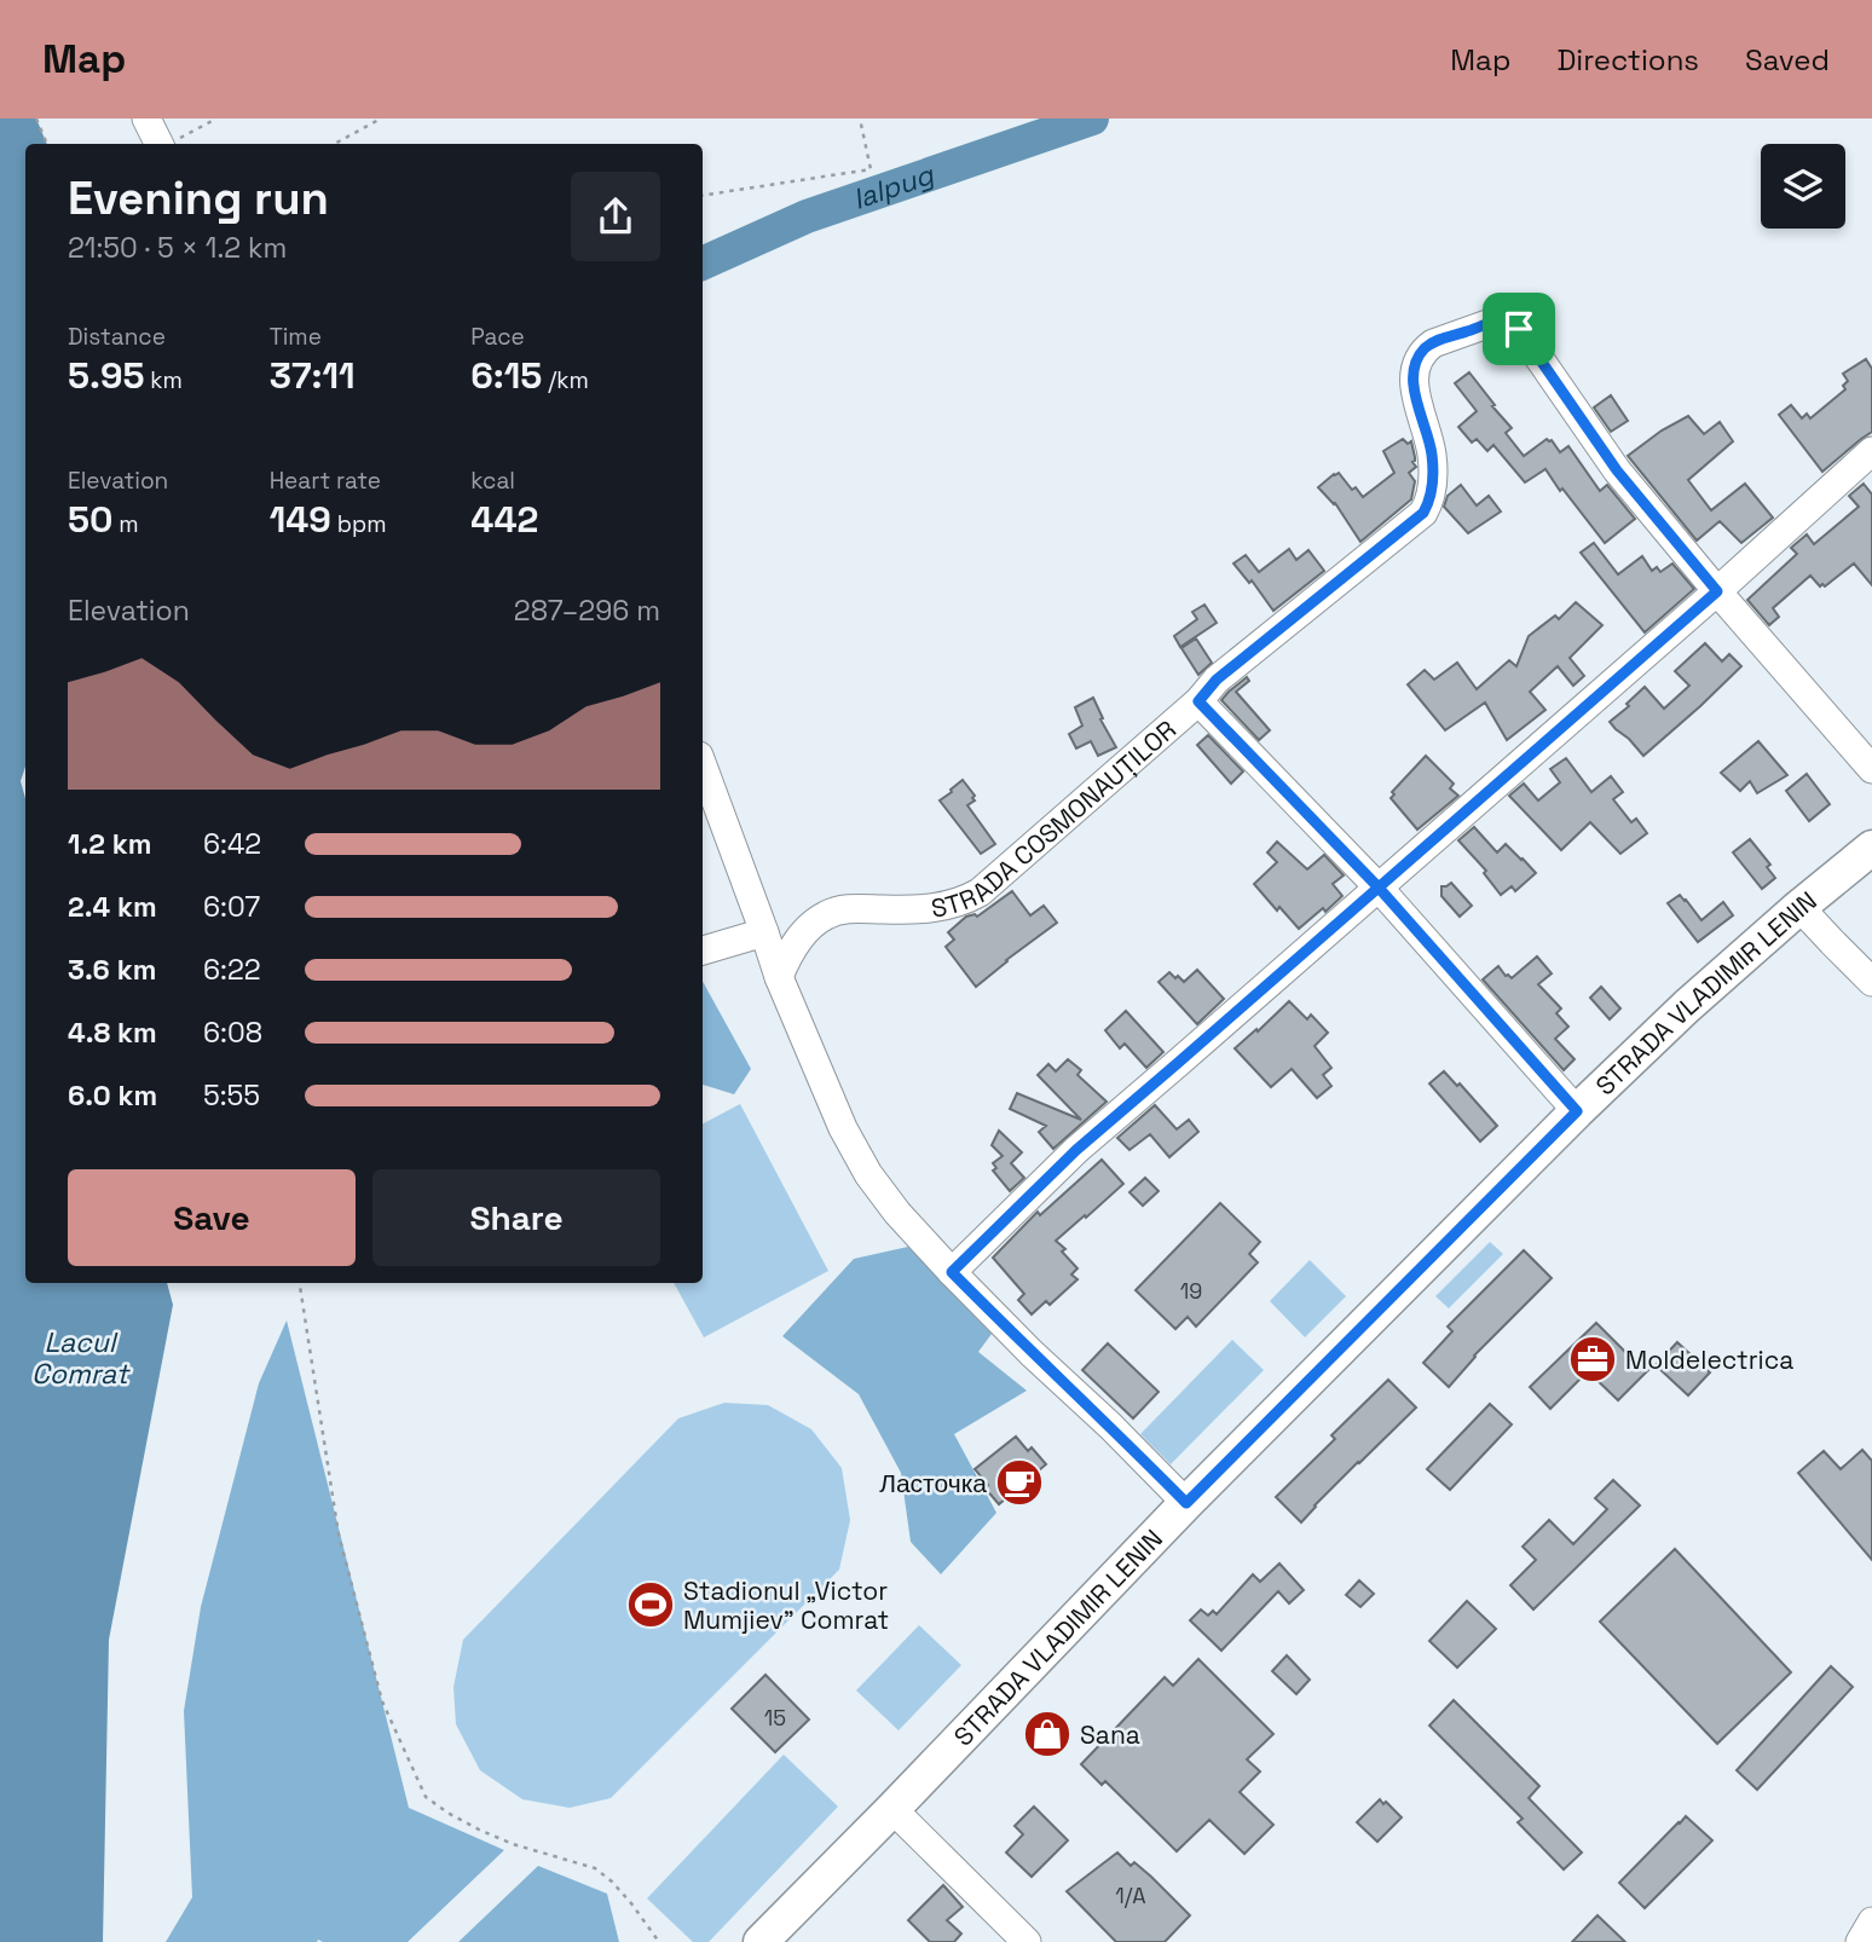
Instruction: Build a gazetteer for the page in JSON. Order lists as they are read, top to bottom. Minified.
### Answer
{"streets":{"main road":["STRADA VLADIMIR LENIN"],"street":["STRADA COSMONAUȚILOR"]},"water":["Ialpug","Lacul Comrat"],"places":{"office":["Moldelectrica"],"cafe":["Ласточка"],"sports":["Stadionul „Victor Mumjiev” Comrat"],"shop":["Sana"]},"house_numbers":["19","15","1/A"],"page":{"header":"Map","nav":["Map","Directions","Saved"],"heading":["Evening run","21:50 · 5 × 1.2 km"],"stats":[["Distance","5.95 km"],["Time","37:11"],["Pace","6:15 /km"],["Elevation","50 m"],["Heart rate","149 bpm"],["kcal","442"]],"chart":["Elevation","287–296 m"],"list":[{"name":"1.2 km","note":"6:42"},{"name":"2.4 km","note":"6:07"},{"name":"3.6 km","note":"6:22"},{"name":"4.8 km","note":"6:08"},{"name":"6.0 km","note":"5:55"}],"buttons":["Save","Share"]}}
